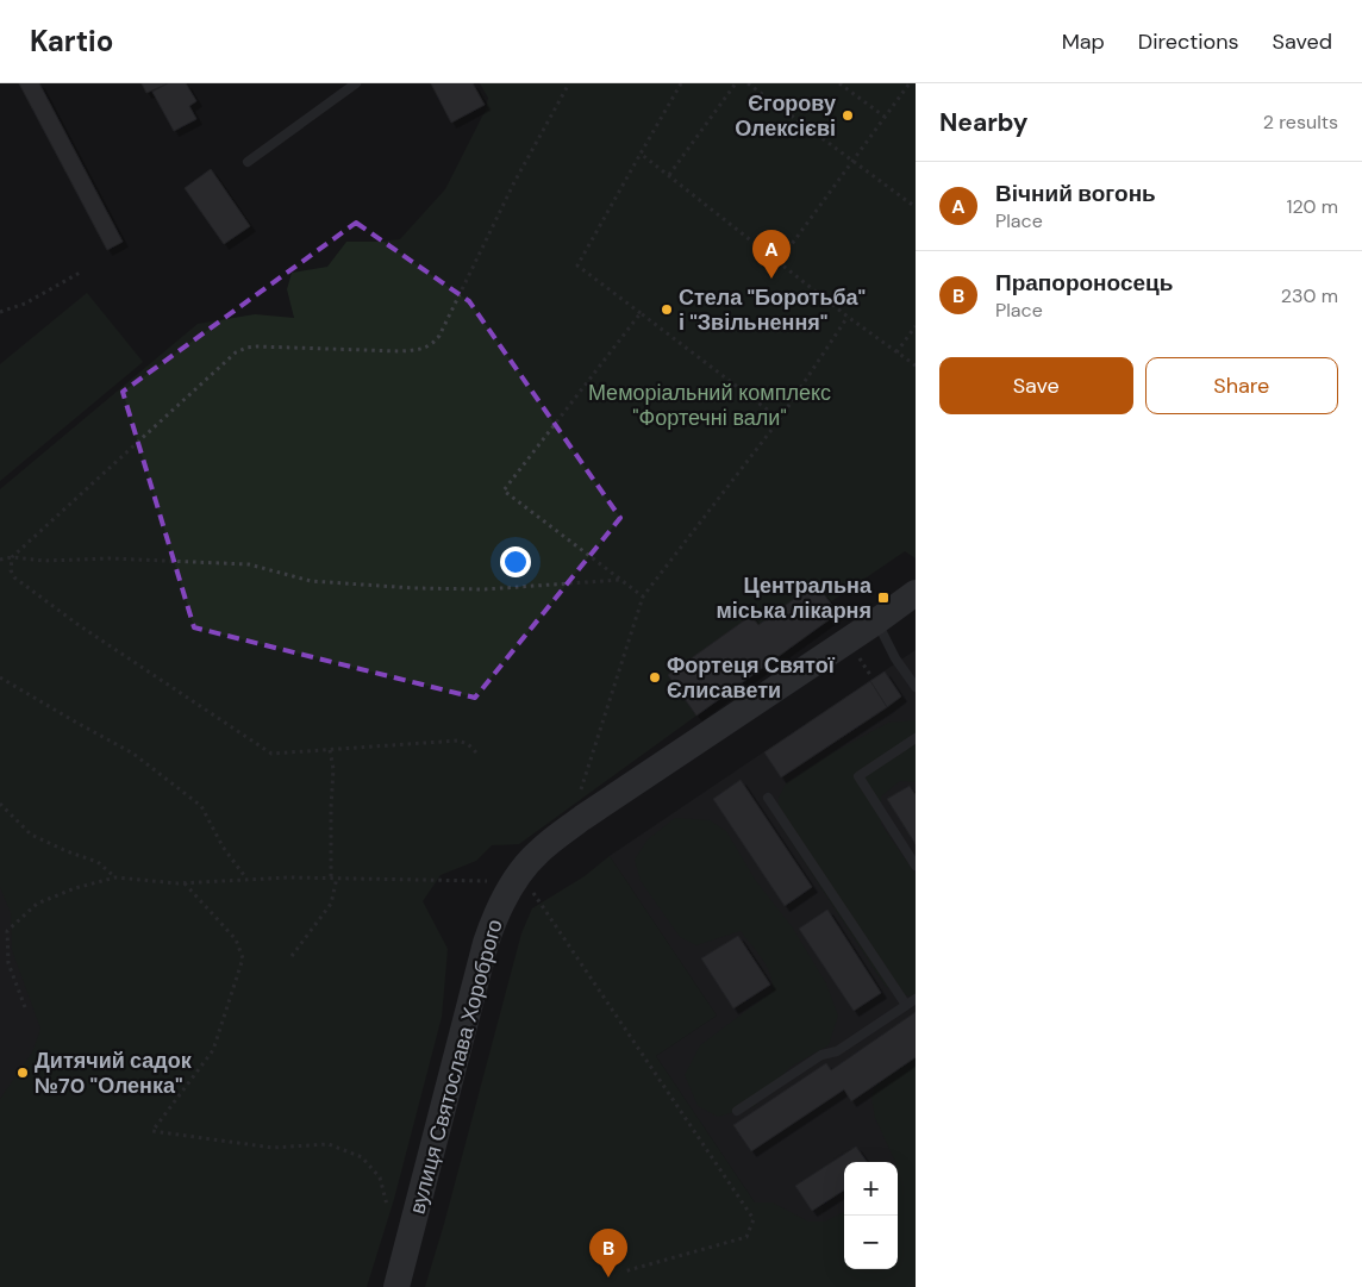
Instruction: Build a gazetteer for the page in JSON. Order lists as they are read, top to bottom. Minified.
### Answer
{"streets":{"main road":["вулиця Святослава Хороброго"]},"parks":["Меморіальний комплекс \"Фортечні вали\""],"places":{"other":["Єгорову Олексієві","Стела \"Боротьба\" і \"Звільнення\"","Фортеця Святої Єлисавети","Дитячий садок №70 \"Оленка\""],"transit":["Центральна міська лікарня"]},"page":{"header":"Kartio","nav":["Map","Directions","Saved"],"heading":["Nearby","2 results"],"list":[{"mark":"A","name":"Вічний вогонь","note":"Place","value":"120 m"},{"mark":"B","name":"Прапороносець","note":"Place","value":"230 m"}],"pins":["A","B"],"buttons":["Save","Share"],"map_buttons":["+","−"]}}
